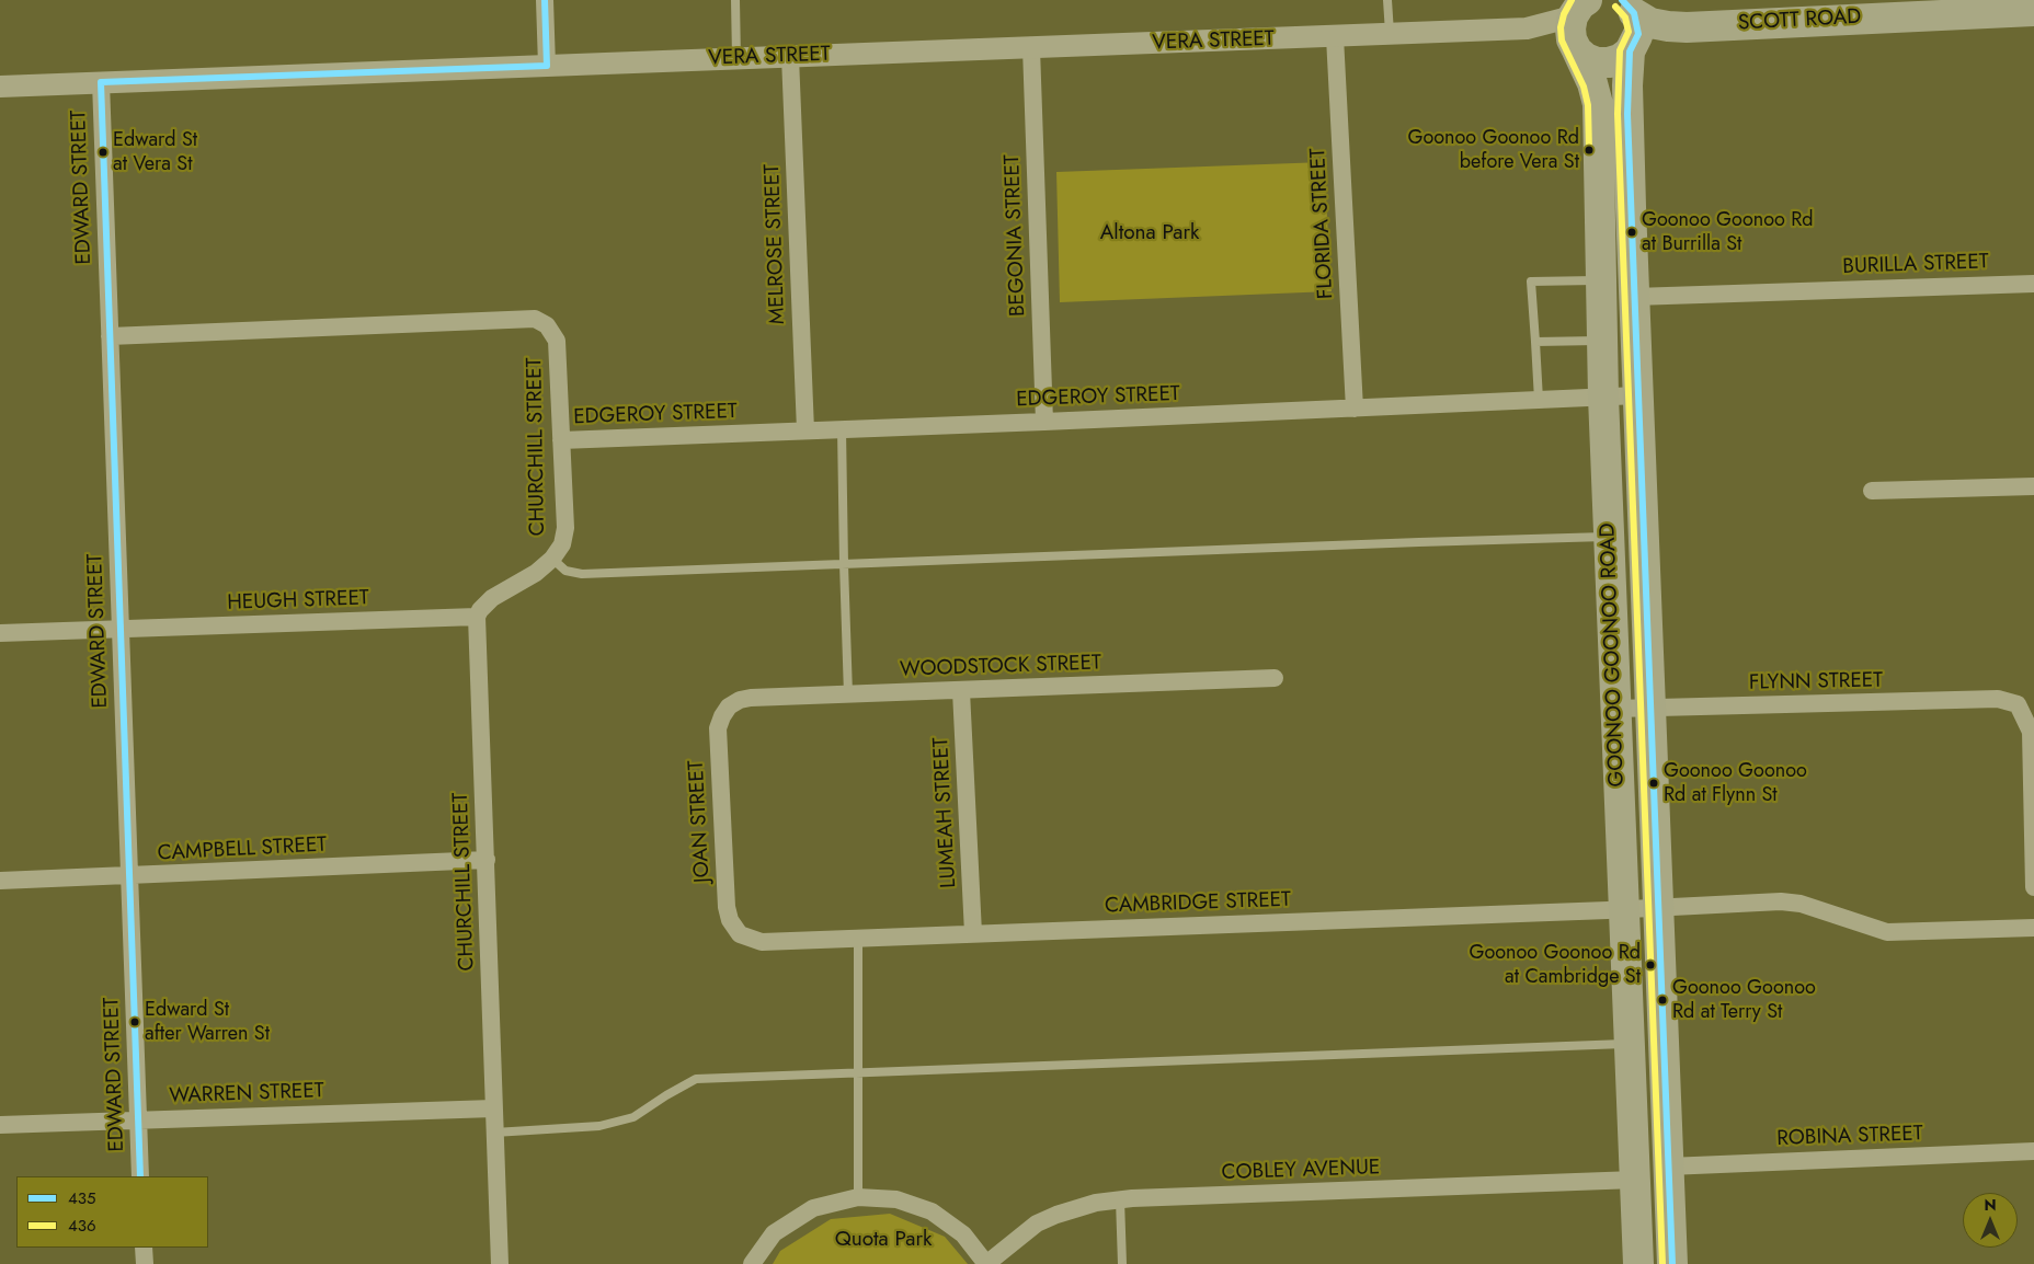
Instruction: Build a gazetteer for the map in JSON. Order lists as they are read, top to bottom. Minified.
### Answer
{"streets":{"highway":["SCOTT ROAD","GOONOO GOONOO ROAD"],"street":["VERA STREET","EDWARD STREET","FLORIDA STREET","BEGONIA STREET","MELROSE STREET","BURILLA STREET","EDGEROY STREET","CHURCHILL STREET","HEUGH STREET","WOODSTOCK STREET","FLYNN STREET","LUMEAH STREET","JOAN STREET","CAMPBELL STREET","CAMBRIDGE STREET","WARREN STREET","ROBINA STREET","COBLEY AVENUE"]},"crossings":[["SCOTT ROAD","VERA STREET"],["SCOTT ROAD","GOONOO GOONOO ROAD"],["VERA STREET","EDWARD STREET"],["VERA STREET","FLORIDA STREET"],["VERA STREET","BEGONIA STREET"],["VERA STREET","MELROSE STREET"],["VERA STREET","GOONOO GOONOO ROAD"],["EDWARD STREET","CHURCHILL STREET"],["EDWARD STREET","HEUGH STREET"],["EDWARD STREET","CAMPBELL STREET"],["EDWARD STREET","WARREN STREET"],["FLORIDA STREET","EDGEROY STREET"],["BEGONIA STREET","EDGEROY STREET"],["MELROSE STREET","EDGEROY STREET"],["BURILLA STREET","GOONOO GOONOO ROAD"],["EDGEROY STREET","CHURCHILL STREET"],["EDGEROY STREET","GOONOO GOONOO ROAD"],["CHURCHILL STREET","HEUGH STREET"],["CHURCHILL STREET","CAMPBELL STREET"],["CHURCHILL STREET","WARREN STREET"],["GOONOO GOONOO ROAD","FLYNN STREET"],["GOONOO GOONOO ROAD","CAMBRIDGE STREET"],["GOONOO GOONOO ROAD","ROBINA STREET"],["GOONOO GOONOO ROAD","COBLEY AVENUE"],["WOODSTOCK STREET","LUMEAH STREET"],["WOODSTOCK STREET","JOAN STREET"],["LUMEAH STREET","CAMBRIDGE STREET"],["JOAN STREET","CAMBRIDGE STREET"]],"parks":["Altona Park","Quota Park"],"places":["Goonoo Goonoo Rd before Vera St","Edward St at Vera St","Goonoo Goonoo Rd at Burrilla St","Goonoo Goonoo Rd at Flynn St","Goonoo Goonoo Rd at Cambridge St","Goonoo Goonoo Rd at Terry St","Edward St after Warren St"],"lines":["transit line 435","transit line 436"],"legend":["435","436"],"north":"top"}
